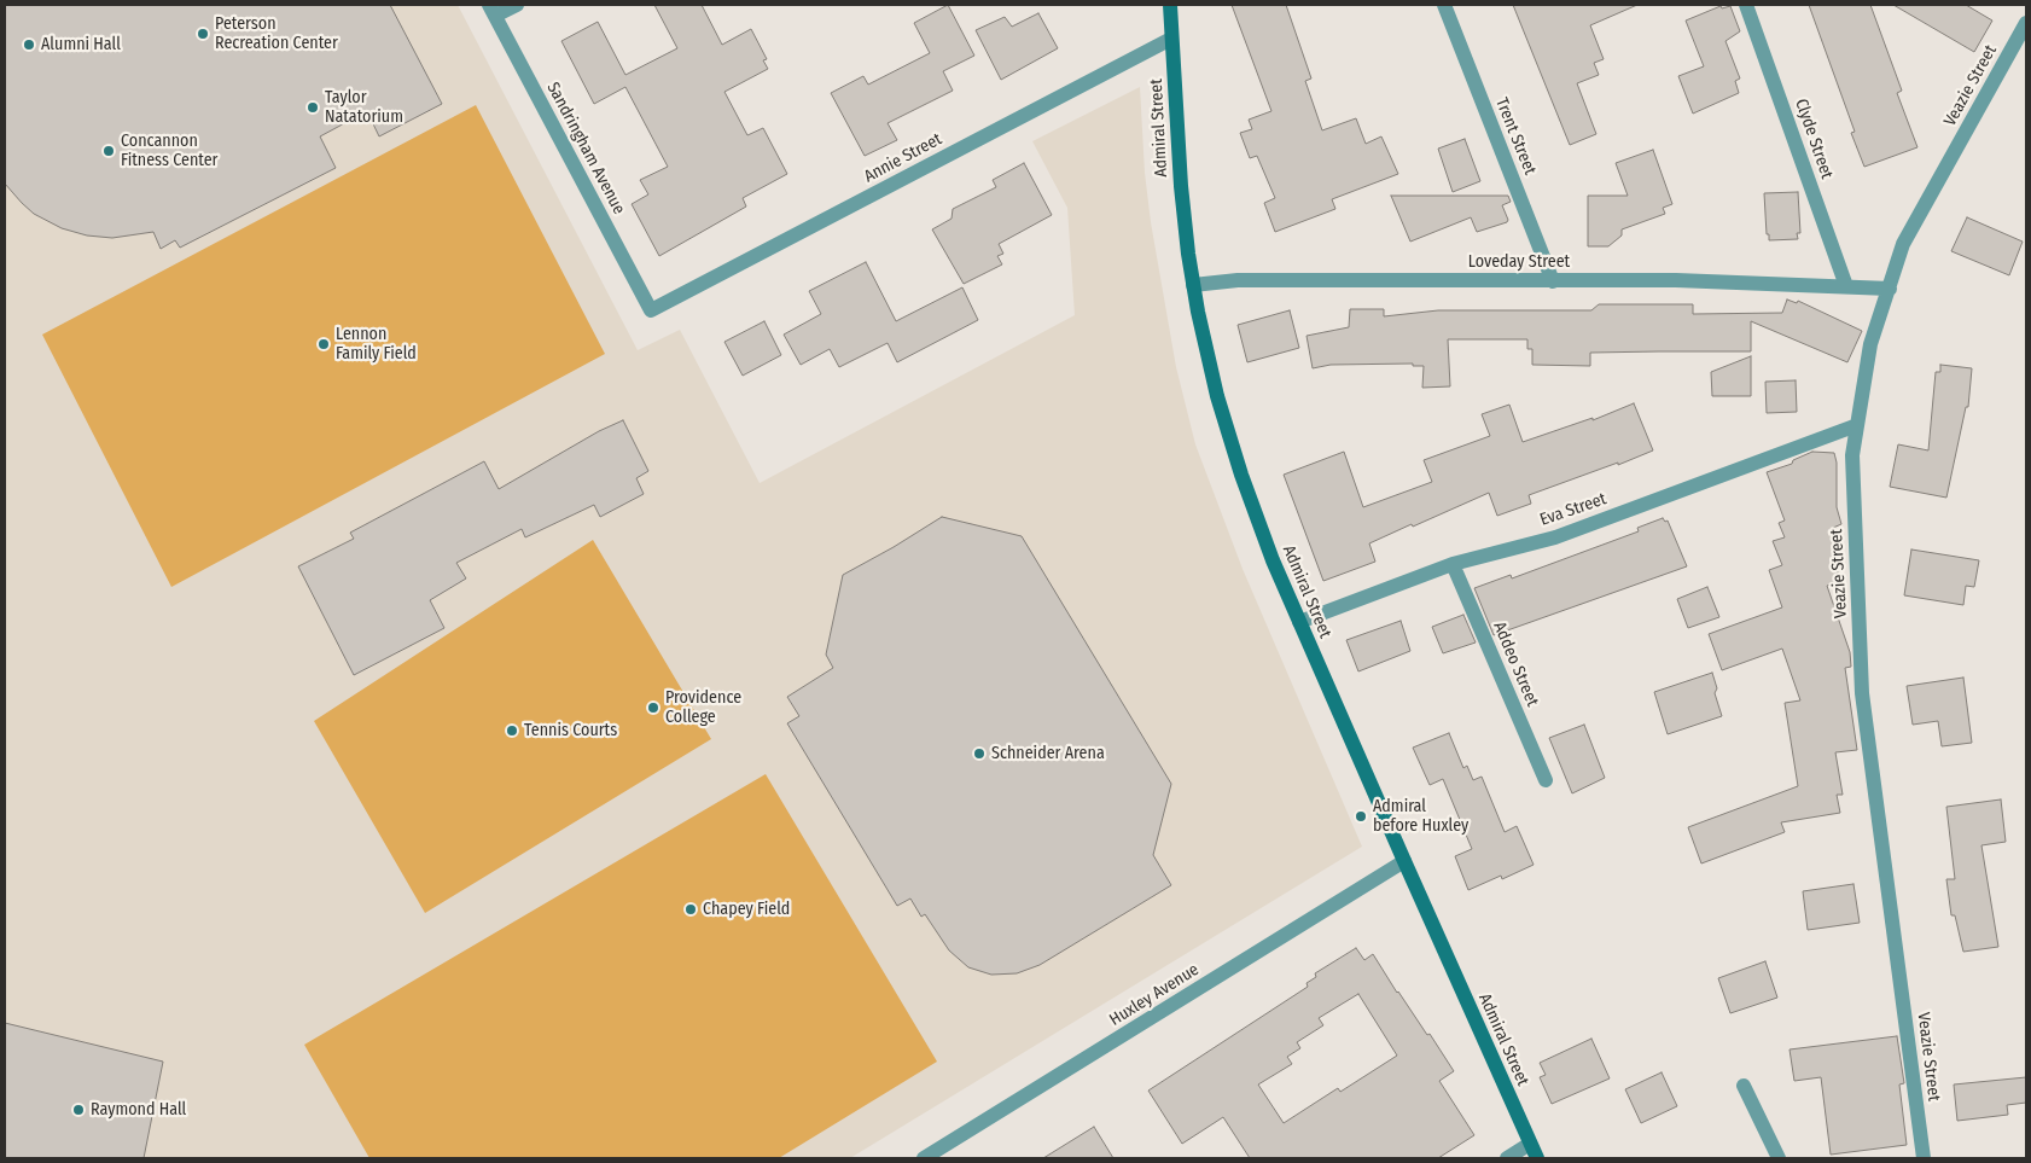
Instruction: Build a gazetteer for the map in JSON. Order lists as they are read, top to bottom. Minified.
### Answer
{"streets":{"main road":["Admiral Street"],"street":["Veazie Street","Trent Street","Clyde Street","Sandringham Avenue","Annie Street","Loveday Street","Eva Street","Addeo Street","Huxley Avenue"]},"crossings":[["Veazie Street","Loveday Street"],["Veazie Street","Eva Street"],["Admiral Street","Annie Street"],["Admiral Street","Loveday Street"],["Admiral Street","Eva Street"],["Admiral Street","Huxley Avenue"],["Trent Street","Loveday Street"],["Clyde Street","Loveday Street"],["Sandringham Avenue","Annie Street"],["Eva Street","Addeo Street"]],"places":["Peterson Recreation Center","Alumni Hall","Taylor Natatorium","Concannon Fitness Center","Lennon Family Field","Providence College","Tennis Courts","Schneider Arena","Admiral before Huxley","Chapey Field","Raymond Hall"]}
